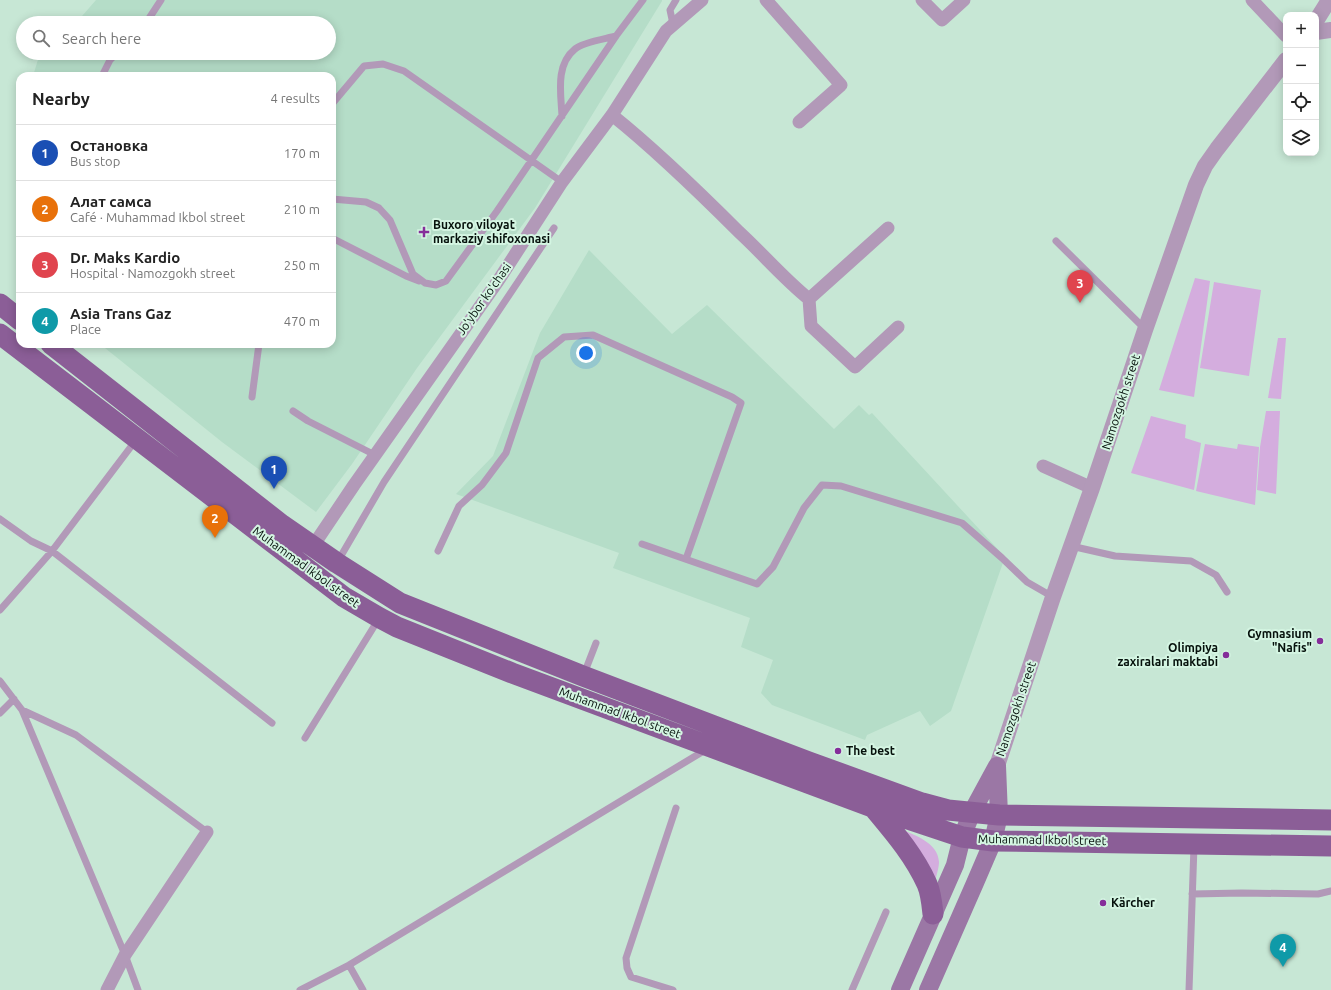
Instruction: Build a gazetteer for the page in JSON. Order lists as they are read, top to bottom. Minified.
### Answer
{"streets":{"main road":["Muhammad Ikbol street"],"street":["Jo'ybor ko'chasi","Namozgokh street"]},"crossings":[["Jo'ybor ko'chasi","Muhammad Ikbol street"]],"places":{"health":["Buxoro viloyat markaziy shifoxonasi"],"other":["Gymnasium \"Nafis\"","Olimpiya zaxiralari maktabi","The best","Kärcher"]},"page":{"map_buttons":["+","−"],"search":"Search here","heading":["Nearby","4 results"],"list":[{"mark":"1","name":"Остановка","note":"Bus stop","value":"170 m"},{"mark":"2","name":"Алат самса","note":"Café · Muhammad Ikbol street","value":"210 m"},{"mark":"3","name":"Dr. Maks Kardio","note":"Hospital · Namozgokh street","value":"250 m"},{"mark":"4","name":"Asia Trans Gaz","note":"Place","value":"470 m"}],"pins":["3","1","2","4"]}}
